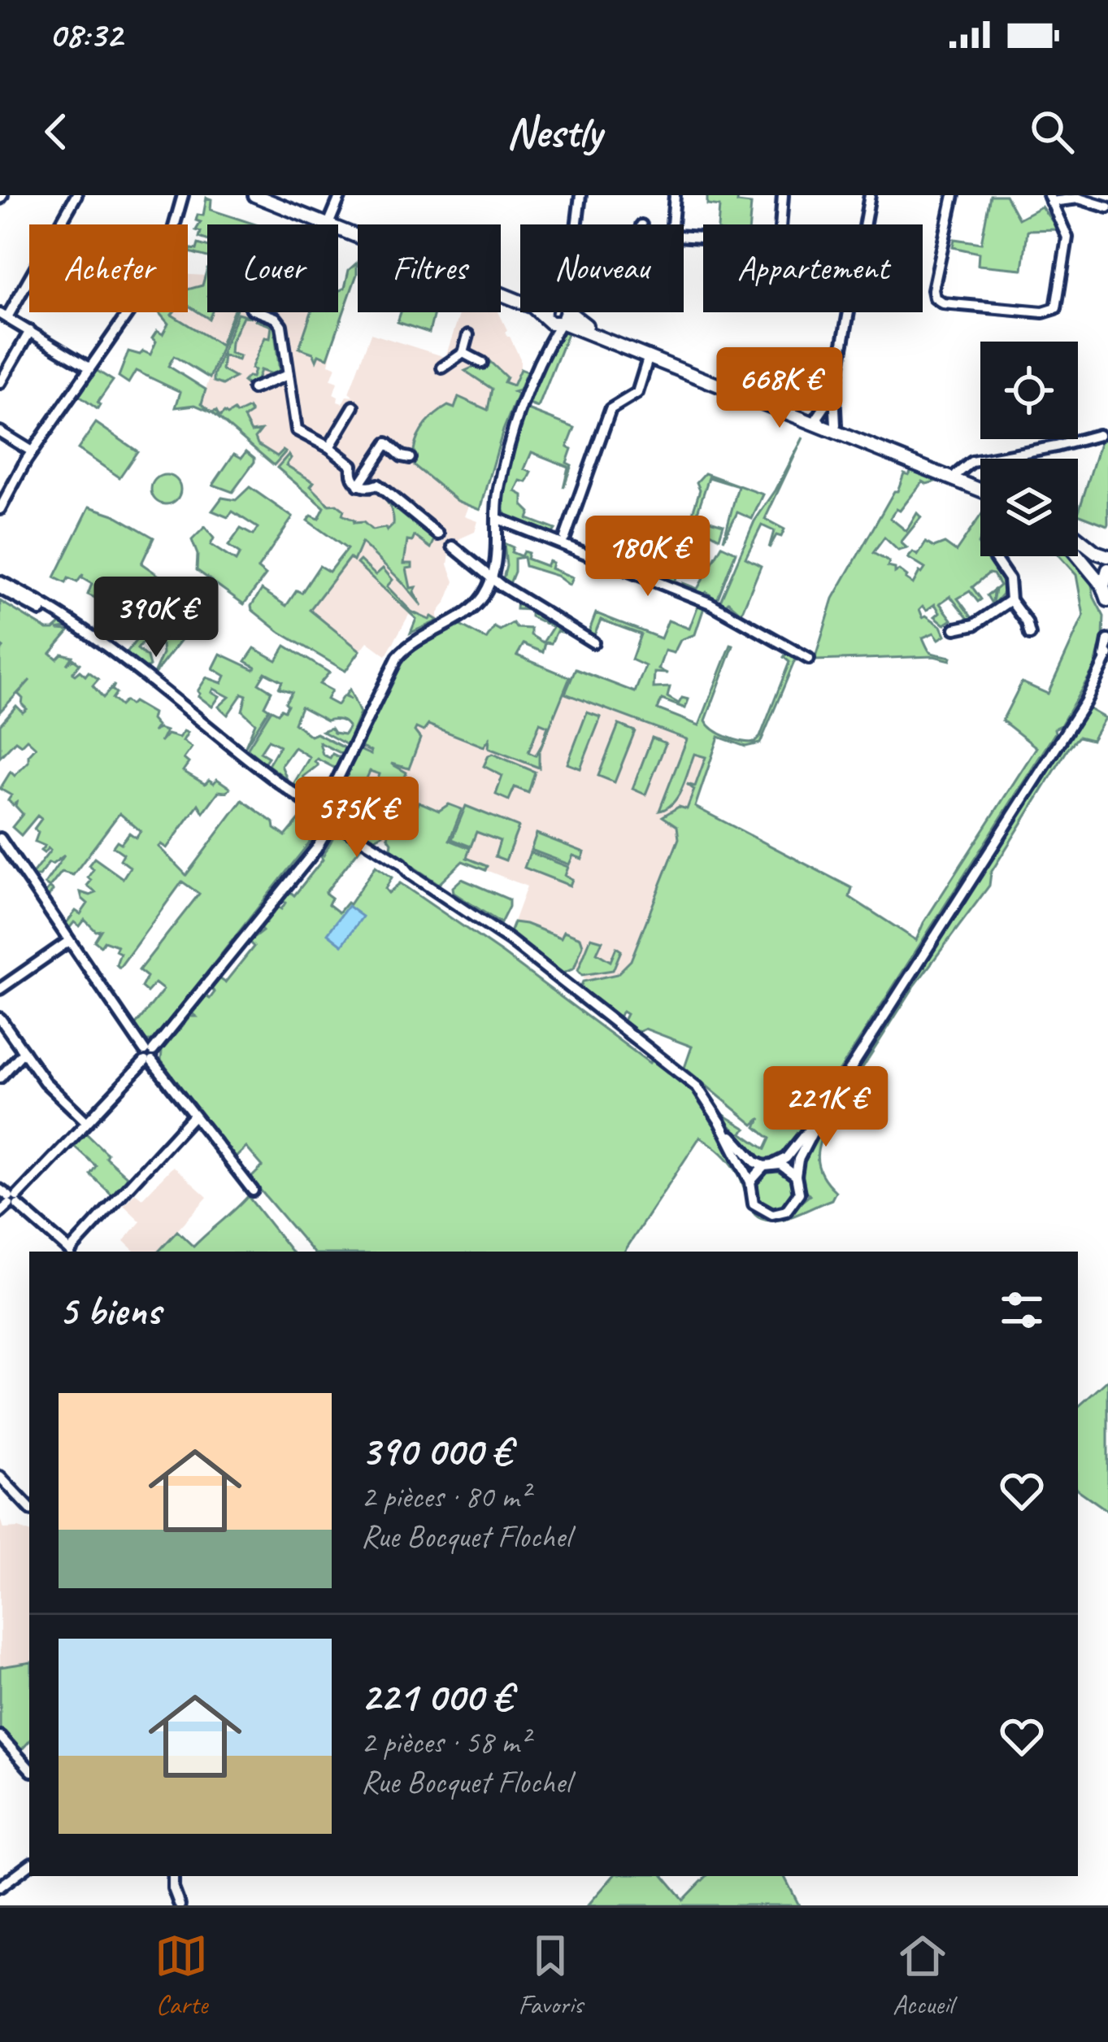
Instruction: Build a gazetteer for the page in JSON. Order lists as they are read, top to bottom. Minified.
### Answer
{"page":{"status":"08:32","header":"Nestly","chip":["Acheter","Louer","Filtres","Nouveau","Appartement"],"price":["668K €","180K €","390K €","575K €","221K €"],"heading":"5 biens","list":[{"name":"390 000 €","note":"2 pièces · 80 m² · Rue Bocquet Flochel"},{"name":"221 000 €","note":"2 pièces · 58 m² · Rue Bocquet Flochel"}],"tabs":["Carte","Favoris","Accueil"]}}
